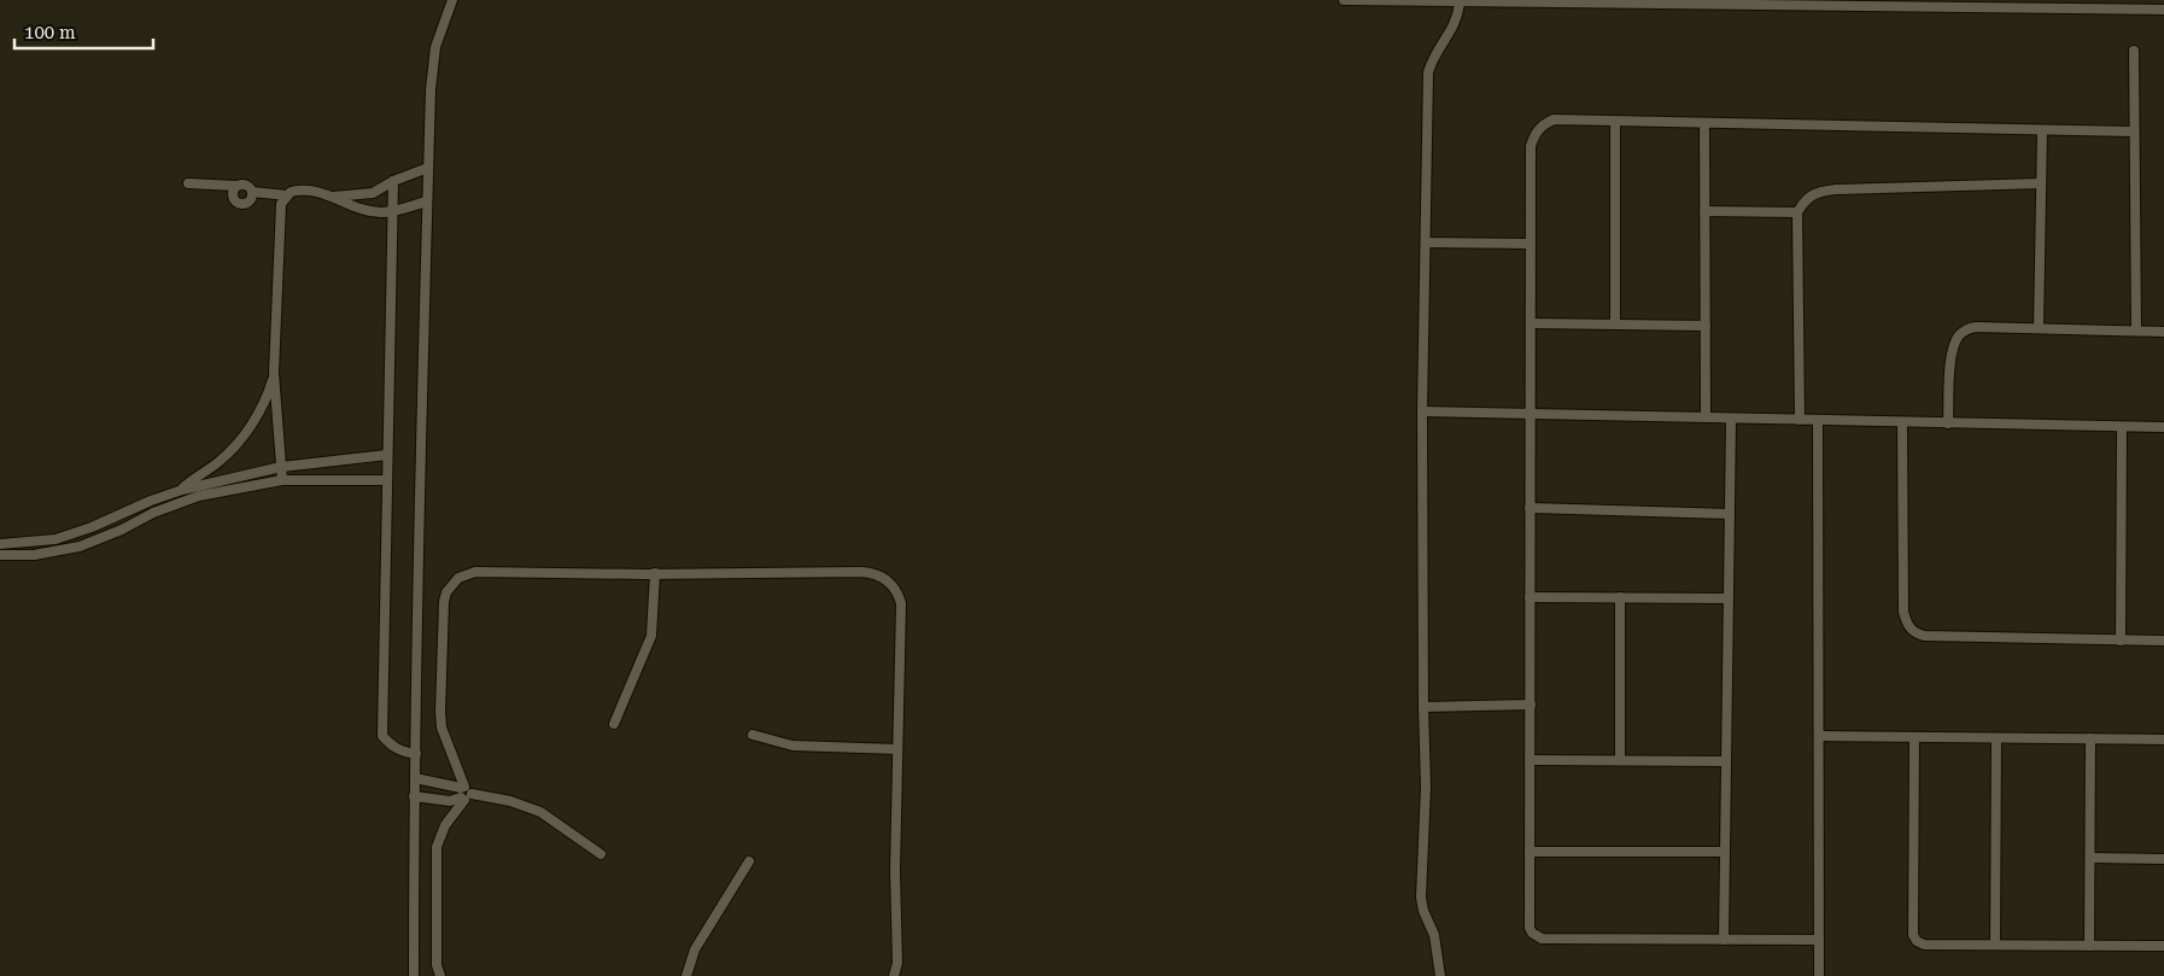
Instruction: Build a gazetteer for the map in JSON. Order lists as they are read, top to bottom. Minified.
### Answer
{"scale_bar":"100 m"}
